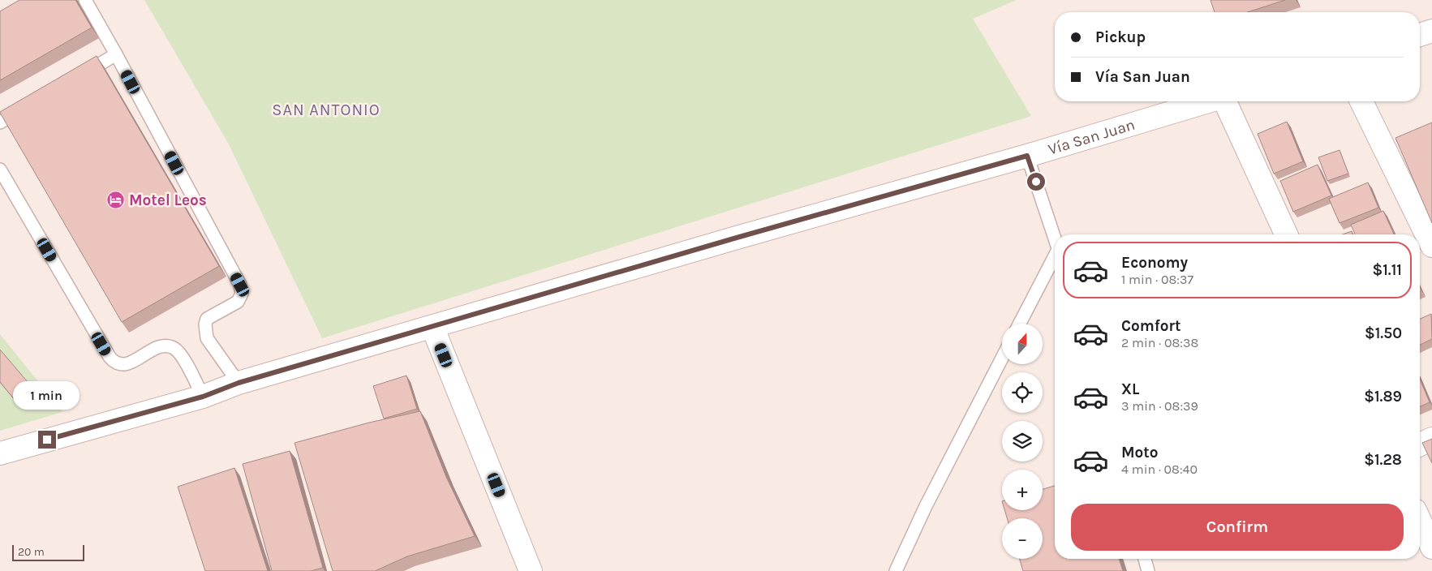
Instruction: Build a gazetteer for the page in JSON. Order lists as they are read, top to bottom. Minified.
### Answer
{"streets":{"street":["Vía San Juan"]},"districts":["SAN ANTONIO"],"places":{"hotel":["Motel Leos"]},"scale_bar":"20 m","north":"top","page":{"banner":["Pickup","Vía San Juan"],"list":[{"name":"Economy","note":"1 min · 08:37","value":"$1.11"},{"name":"Comfort","note":"2 min · 08:38","value":"$1.50"},{"name":"XL","note":"3 min · 08:39","value":"$1.89"},{"name":"Moto","note":"4 min · 08:40","value":"$1.28"}],"map_buttons":["+","−"],"bubble":"1 min","buttons":"Confirm","scale":"20 m"}}
